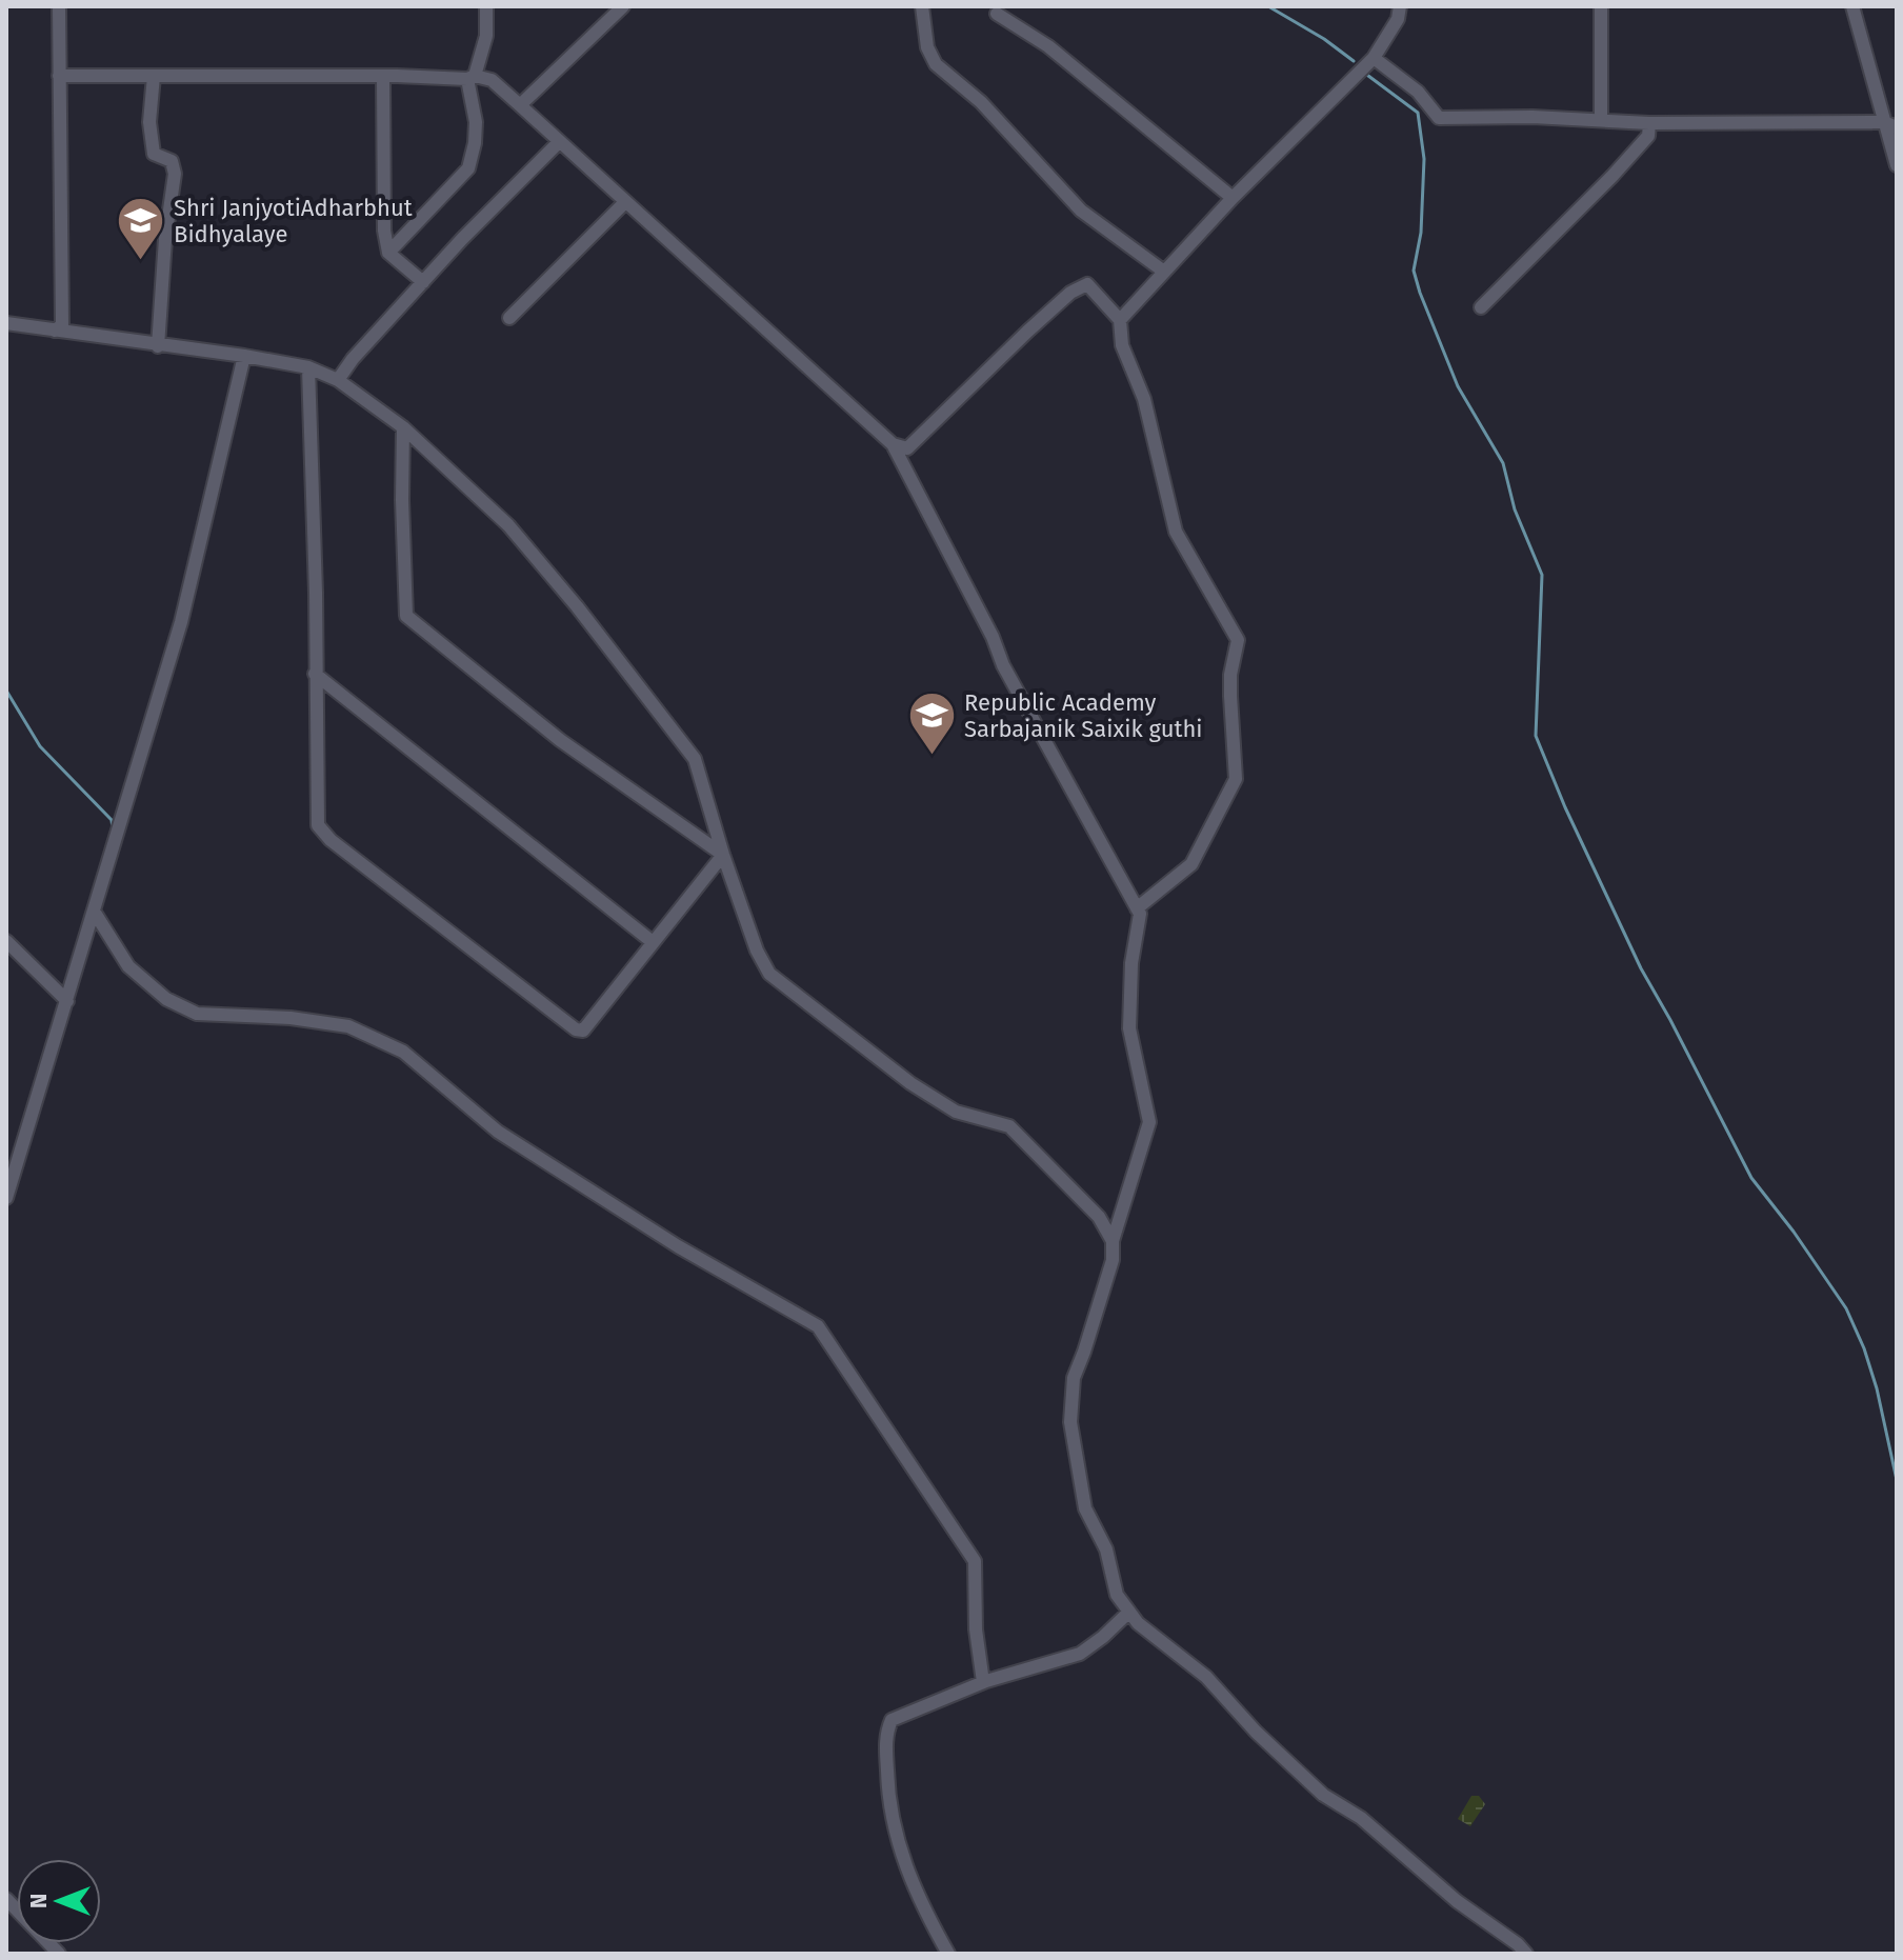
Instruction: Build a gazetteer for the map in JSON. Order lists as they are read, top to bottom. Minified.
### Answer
{"places":{"school or university":["Shri JanjyotiAdharbhut Bidhyalaye","Republic Academy Sarbajanik Saixik guthi"]},"north":"left"}
